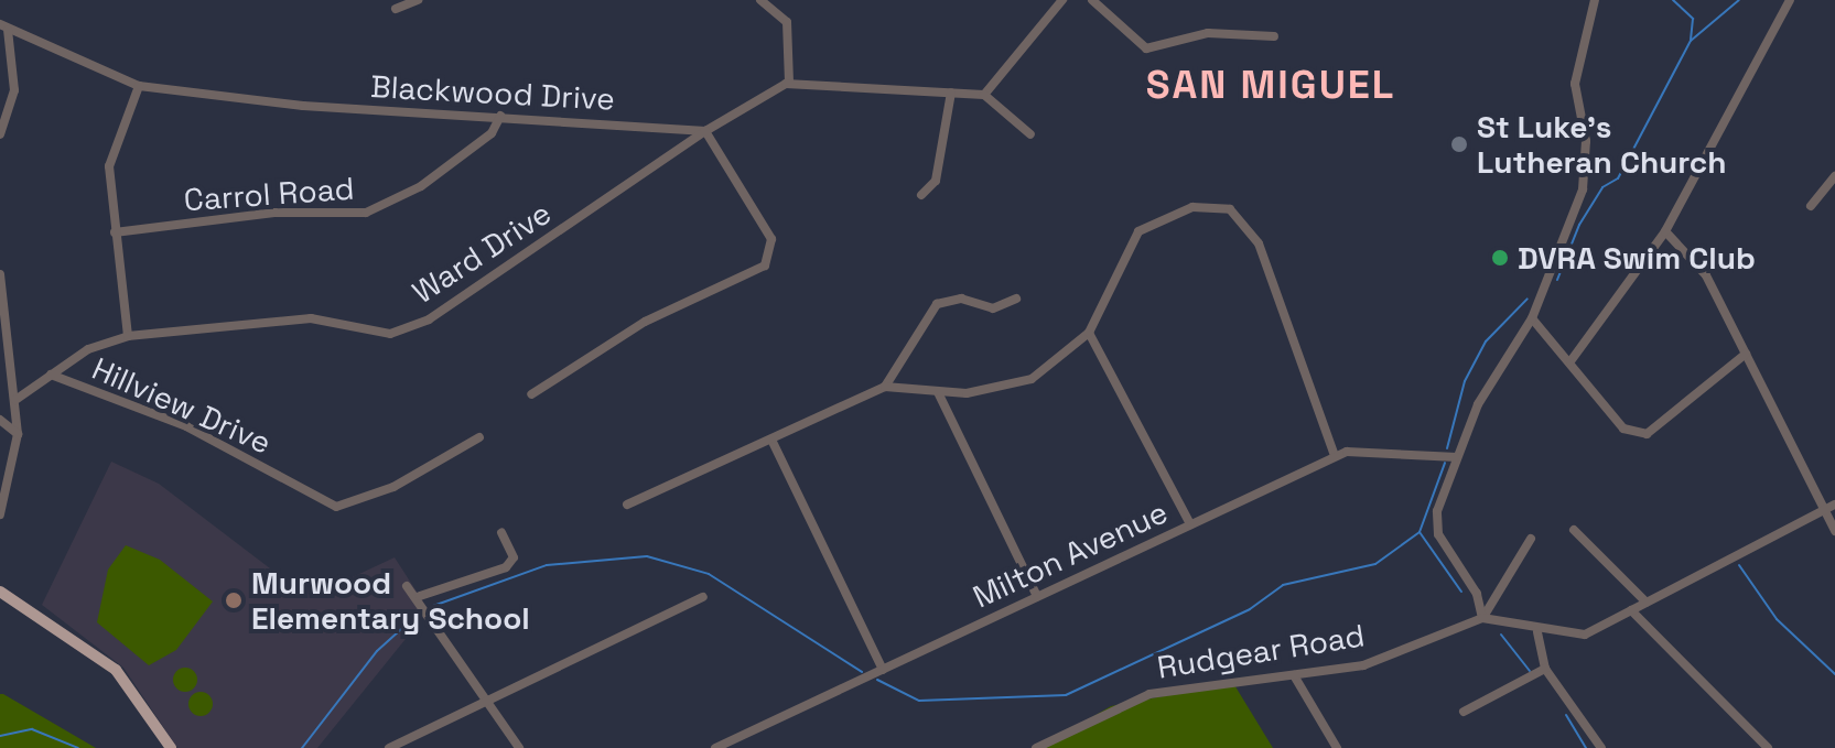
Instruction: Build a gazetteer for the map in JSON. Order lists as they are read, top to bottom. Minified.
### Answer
{"streets":{"street":["Blackwood Drive","Carrol Road","Ward Drive","Hillview Drive","Milton Avenue","Rudgear Road"]},"crossings":[["Blackwood Drive","Carrol Road"],["Blackwood Drive","Ward Drive"],["Ward Drive","Hillview Drive"]],"districts":["SAN MIGUEL"],"places":["St Luke's Lutheran Church","DVRA Swim Club","Murwood Elementary School"]}
